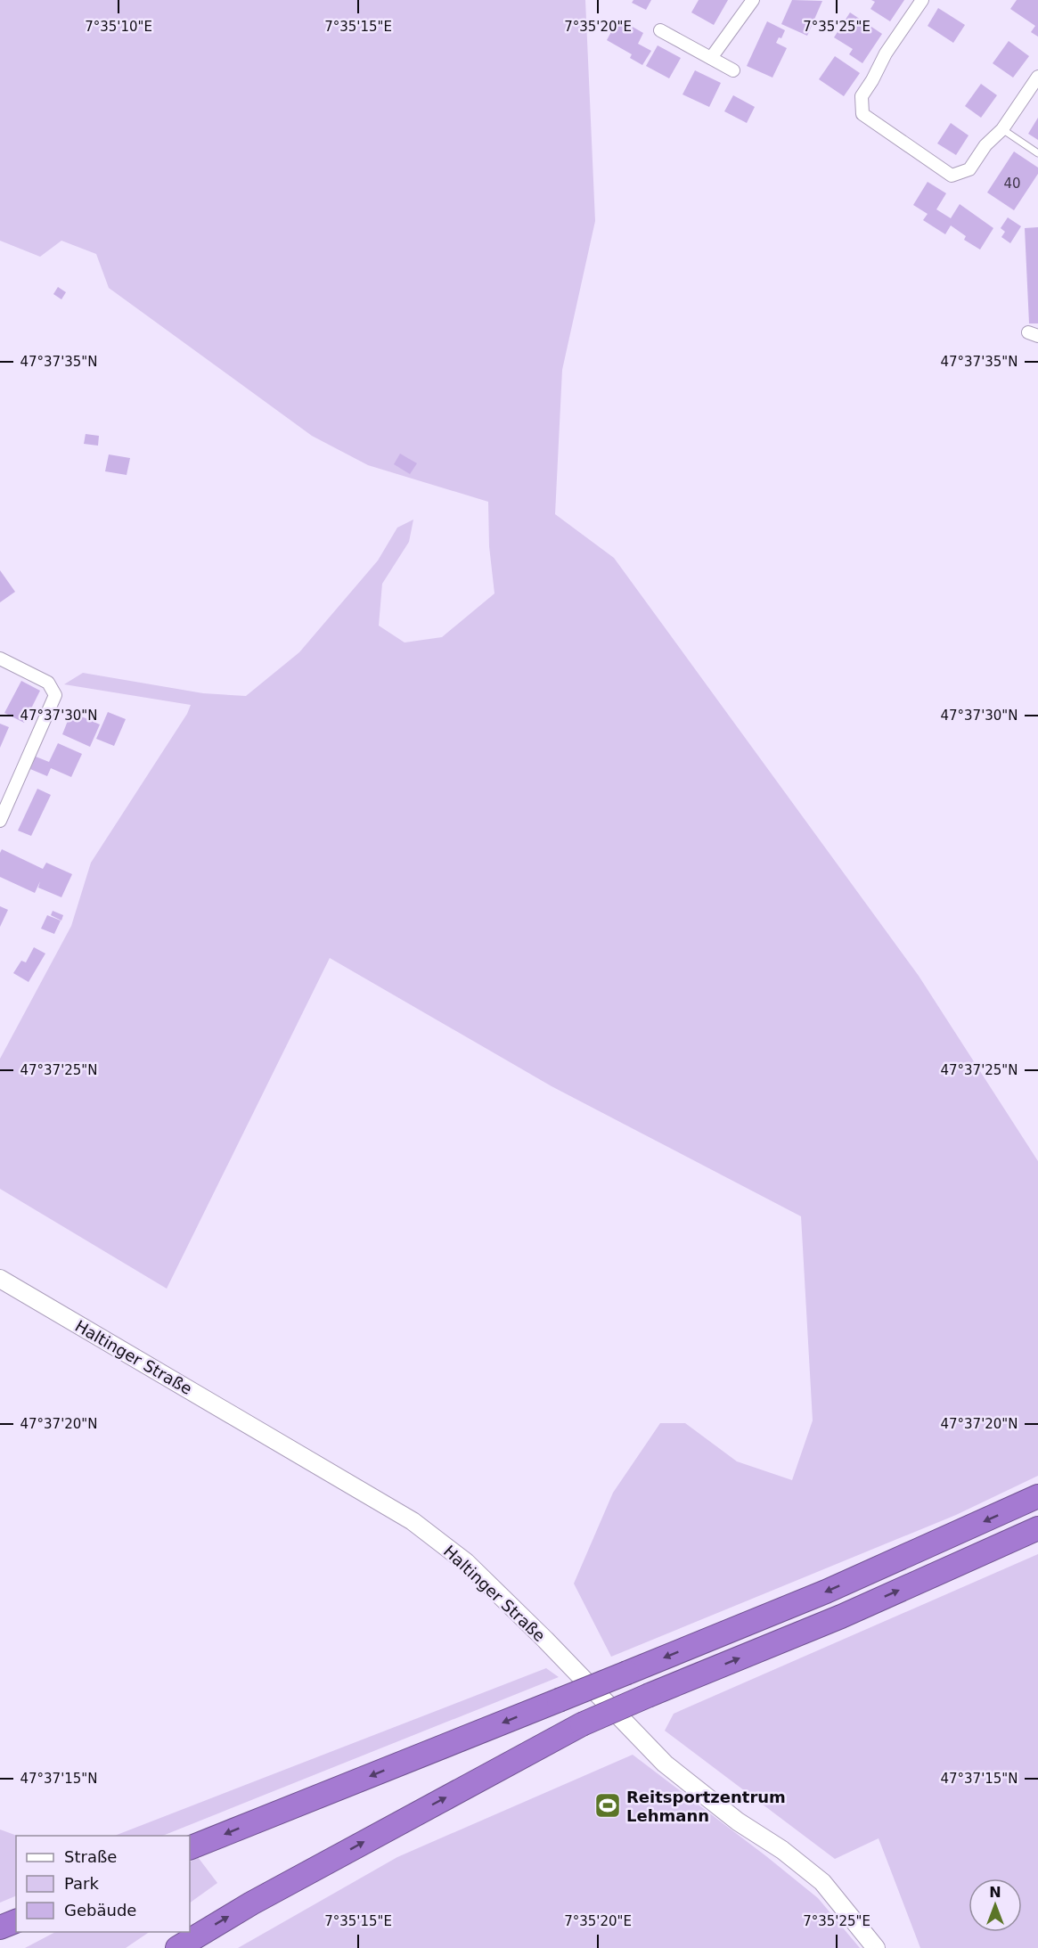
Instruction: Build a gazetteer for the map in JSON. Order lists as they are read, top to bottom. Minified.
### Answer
{"streets":{"street":["Haltinger Straße"]},"places":{"sports":["Reitsportzentrum Lehmann"]},"house_numbers":["40"],"legend":["Straße","Park","Gebäude"],"north":"top","coordinates":["7°35'10\"E","7°35'15\"E","7°35'20\"E","7°35'25\"E","47°37'35\"N","47°37'30\"N","47°37'25\"N","47°37'20\"N","47°37'15\"N"]}
